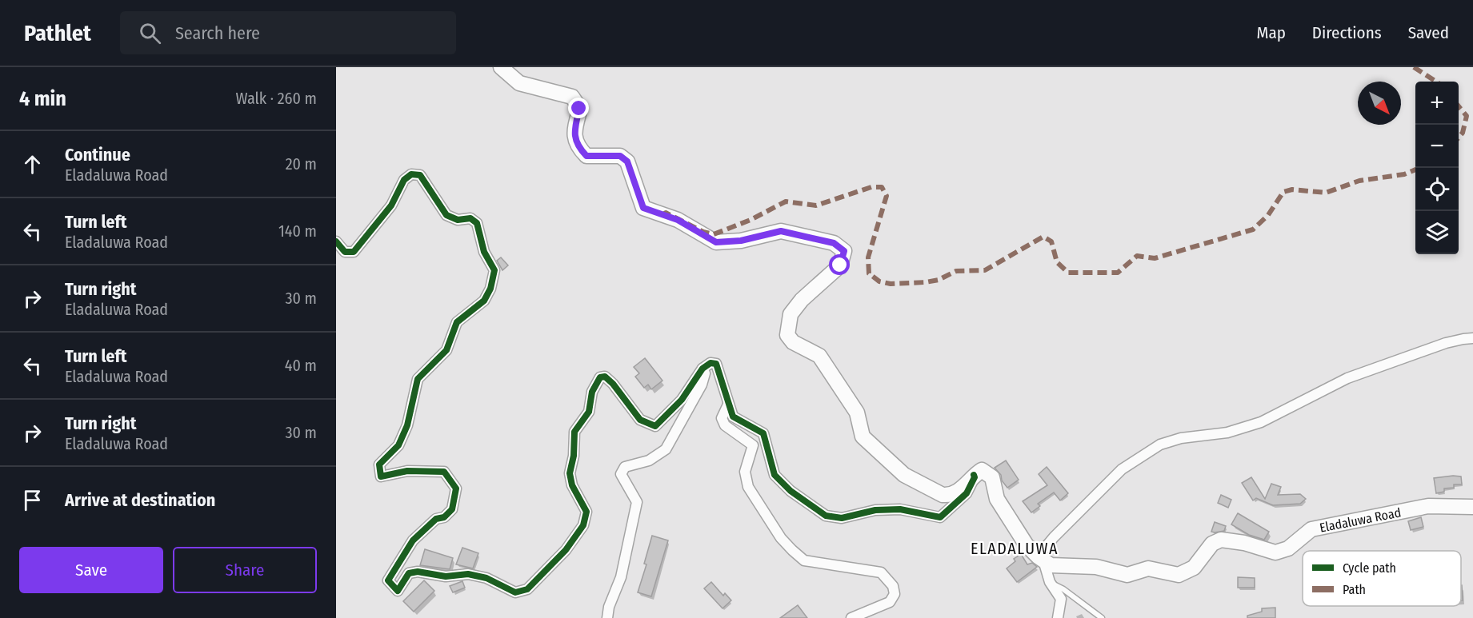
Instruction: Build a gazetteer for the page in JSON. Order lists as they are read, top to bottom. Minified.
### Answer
{"streets":{"street":["Eladaluwa Road"]},"districts":["ELADALUWA"],"legend":["Cycle path","Path"],"north":"bottom right","page":{"header":"Pathlet","search":"Search here","nav":["Map","Directions","Saved"],"heading":["4 min","Walk · 260 m"],"map_buttons":["+","−"],"list":[["Continue","Eladaluwa Road","20 m"],["Turn left","Eladaluwa Road","140 m"],["Turn right","Eladaluwa Road","30 m"],["Turn left","Eladaluwa Road","40 m"],["Turn right","Eladaluwa Road","30 m"],"Arrive at destination"],"buttons":["Save","Share"]}}
